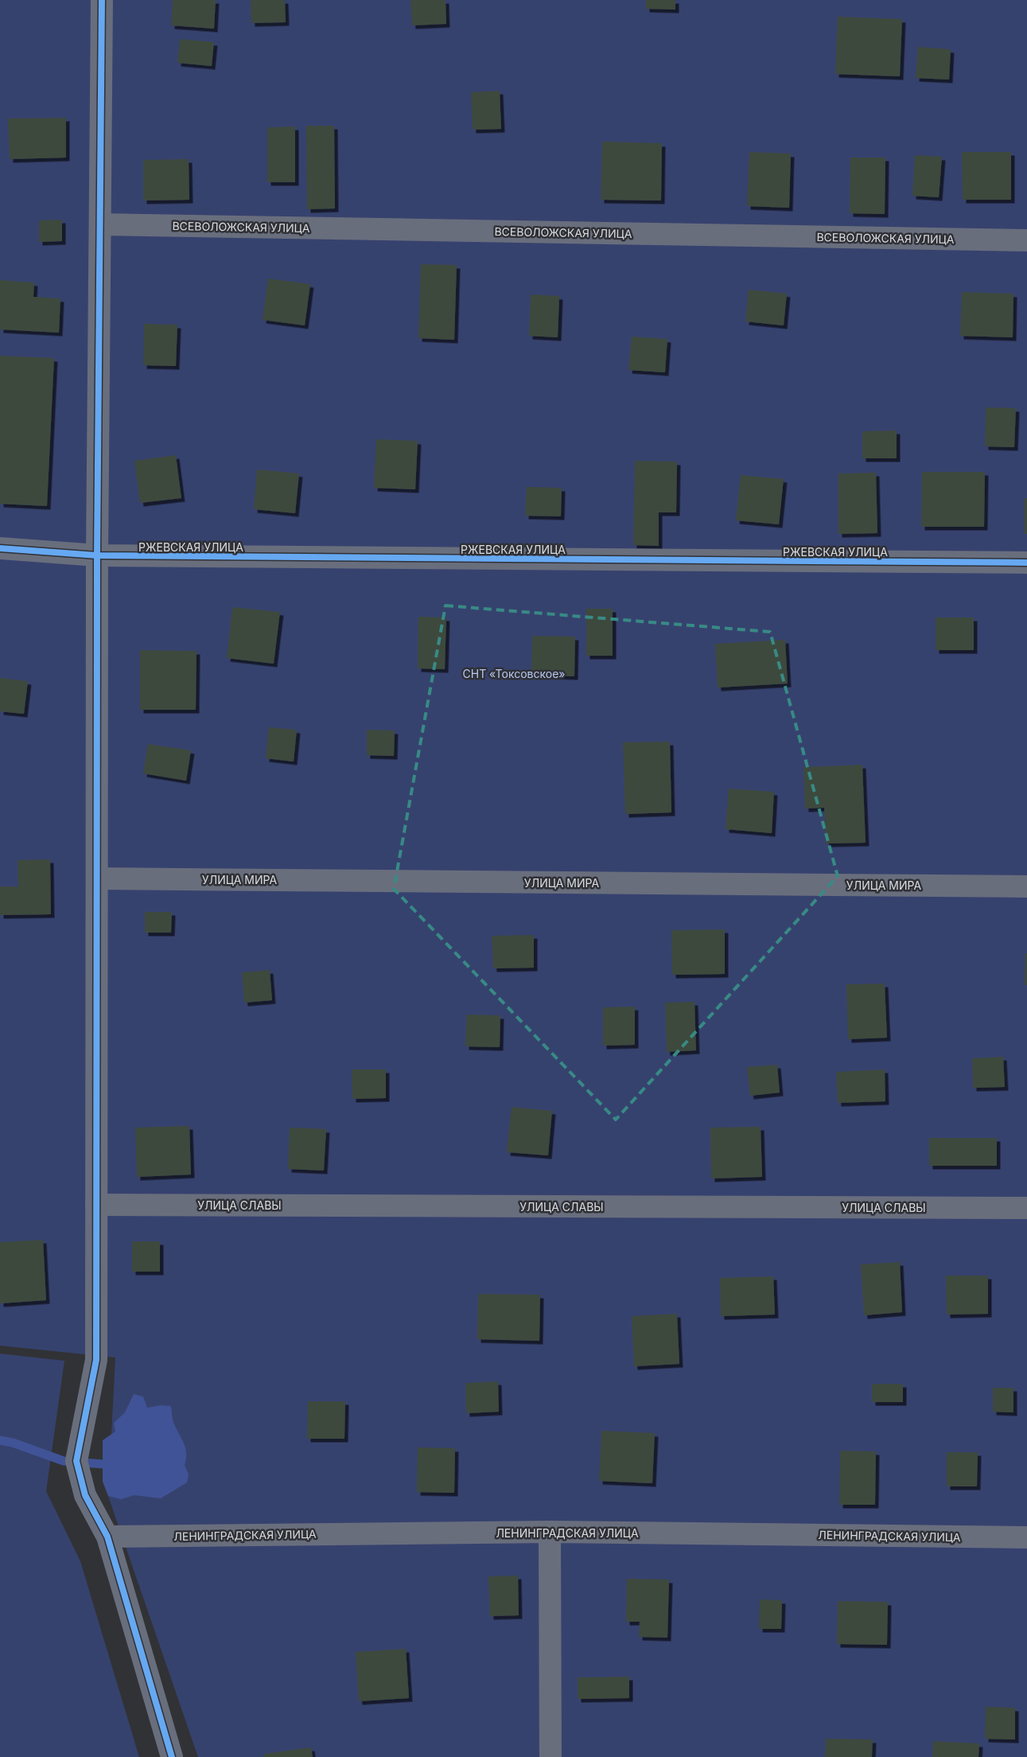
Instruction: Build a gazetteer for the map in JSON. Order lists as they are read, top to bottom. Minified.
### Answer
{"streets":{"street":["ВСЕВОЛОЖСКАЯ УЛИЦА","РЖЕВСКАЯ УЛИЦА","УЛИЦА МИРА","УЛИЦА СЛАВЫ","ЛЕНИНГРАДСКАЯ УЛИЦА"]},"parks":["СНТ «Токсовское»"]}
